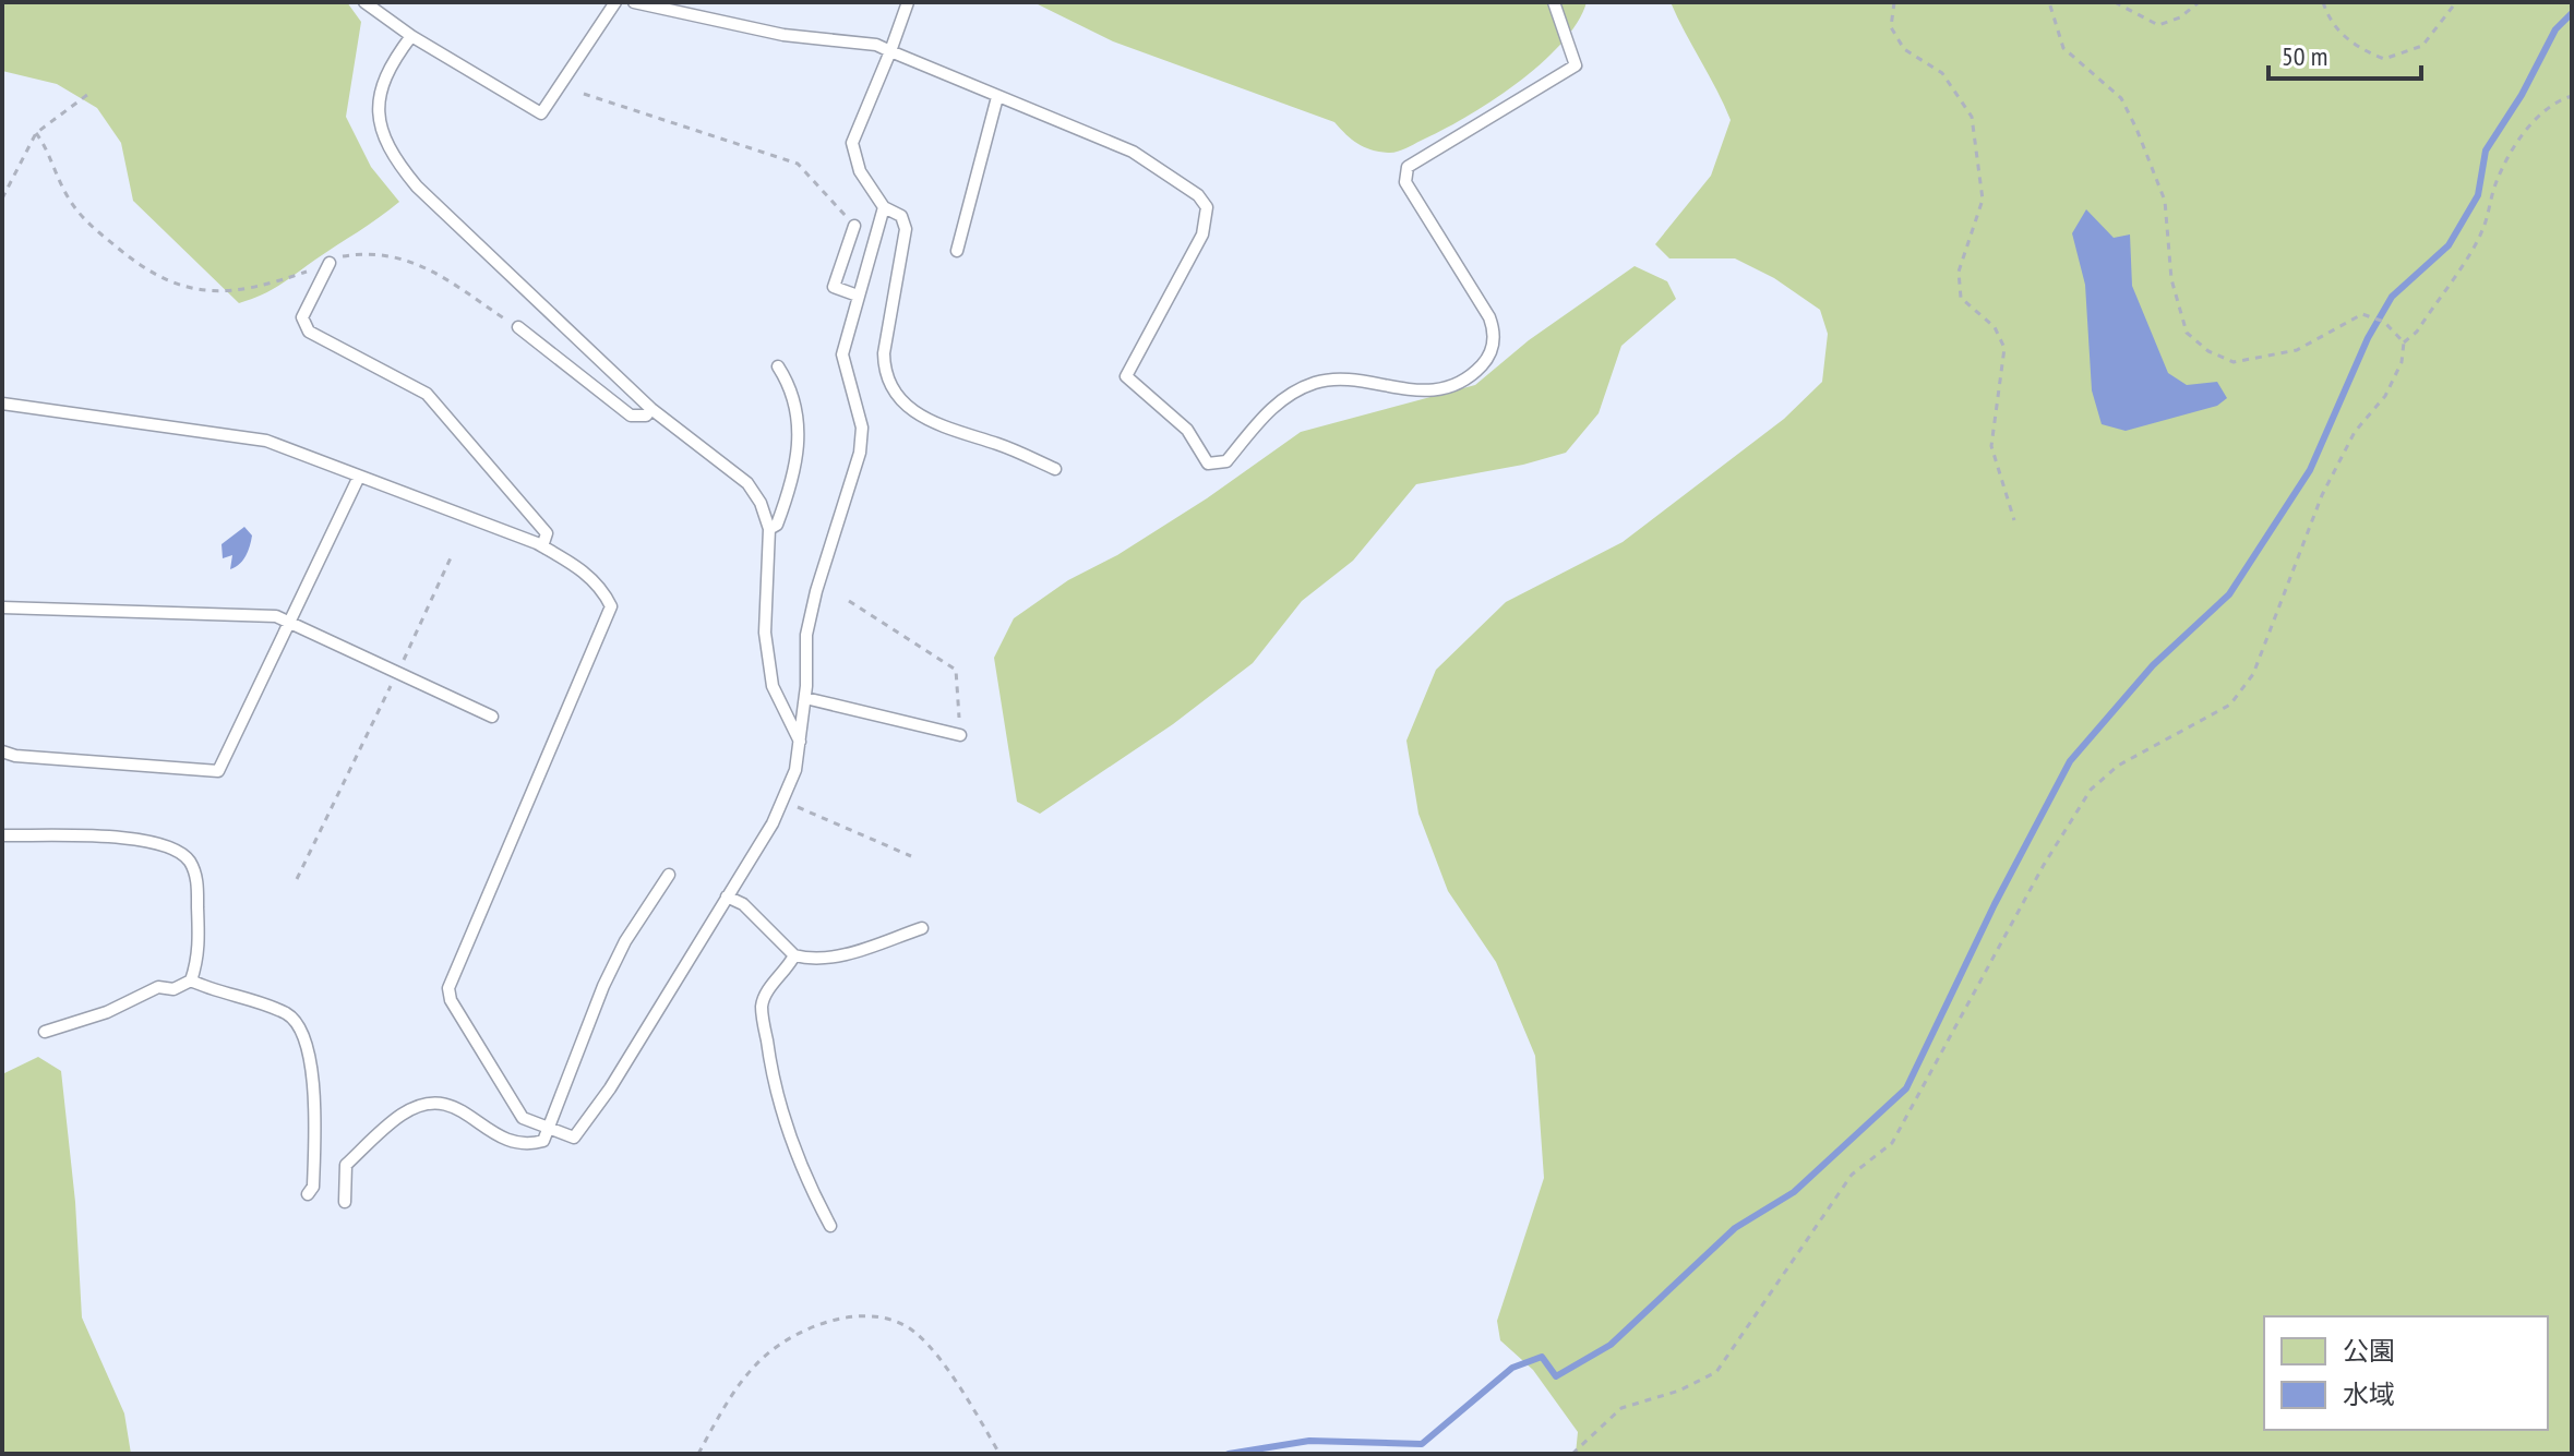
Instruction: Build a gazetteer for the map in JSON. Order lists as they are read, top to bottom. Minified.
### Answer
{"legend":["公園","水域"],"scale_bar":"50 m"}
